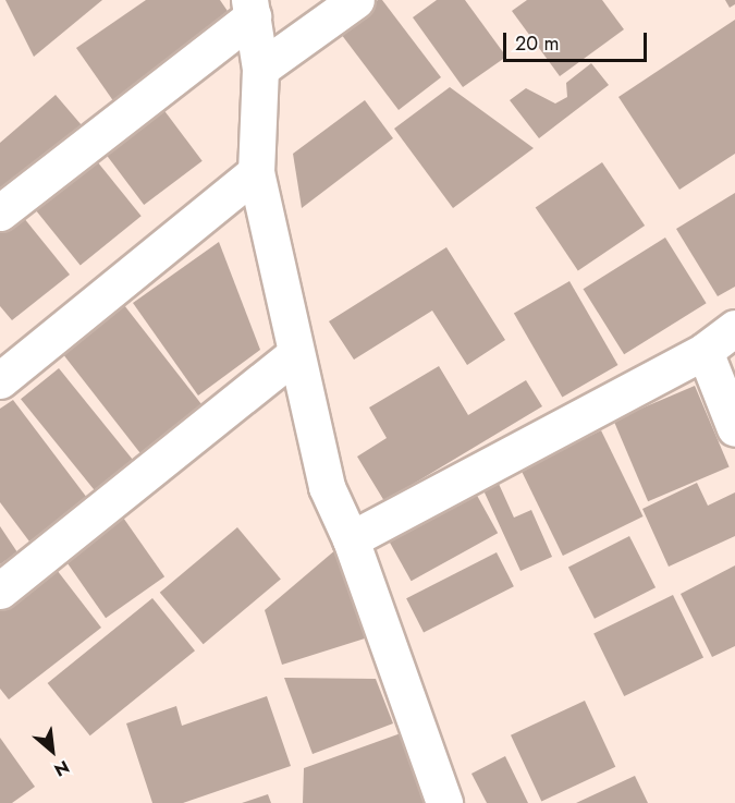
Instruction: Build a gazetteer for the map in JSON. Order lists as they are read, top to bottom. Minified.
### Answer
{"scale_bar":"20 m","north":"bottom right"}
